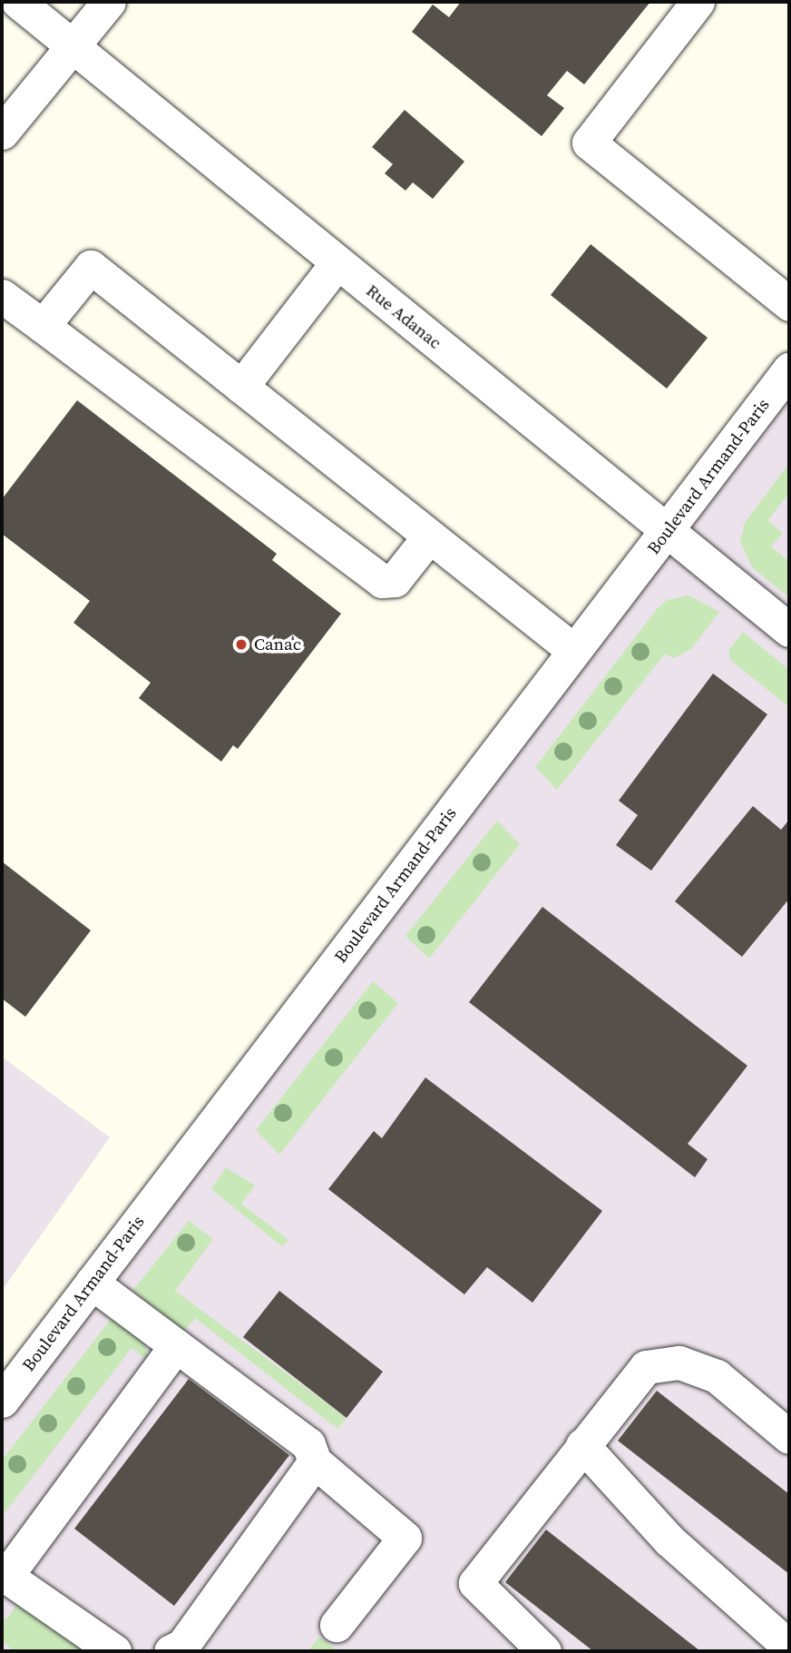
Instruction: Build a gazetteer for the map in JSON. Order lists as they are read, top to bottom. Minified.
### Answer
{"streets":{"street":["Rue Adanac","Boulevard Armand-Paris"]},"crossings":[["Rue Adanac","Boulevard Armand-Paris"]],"places":["Canac"]}
